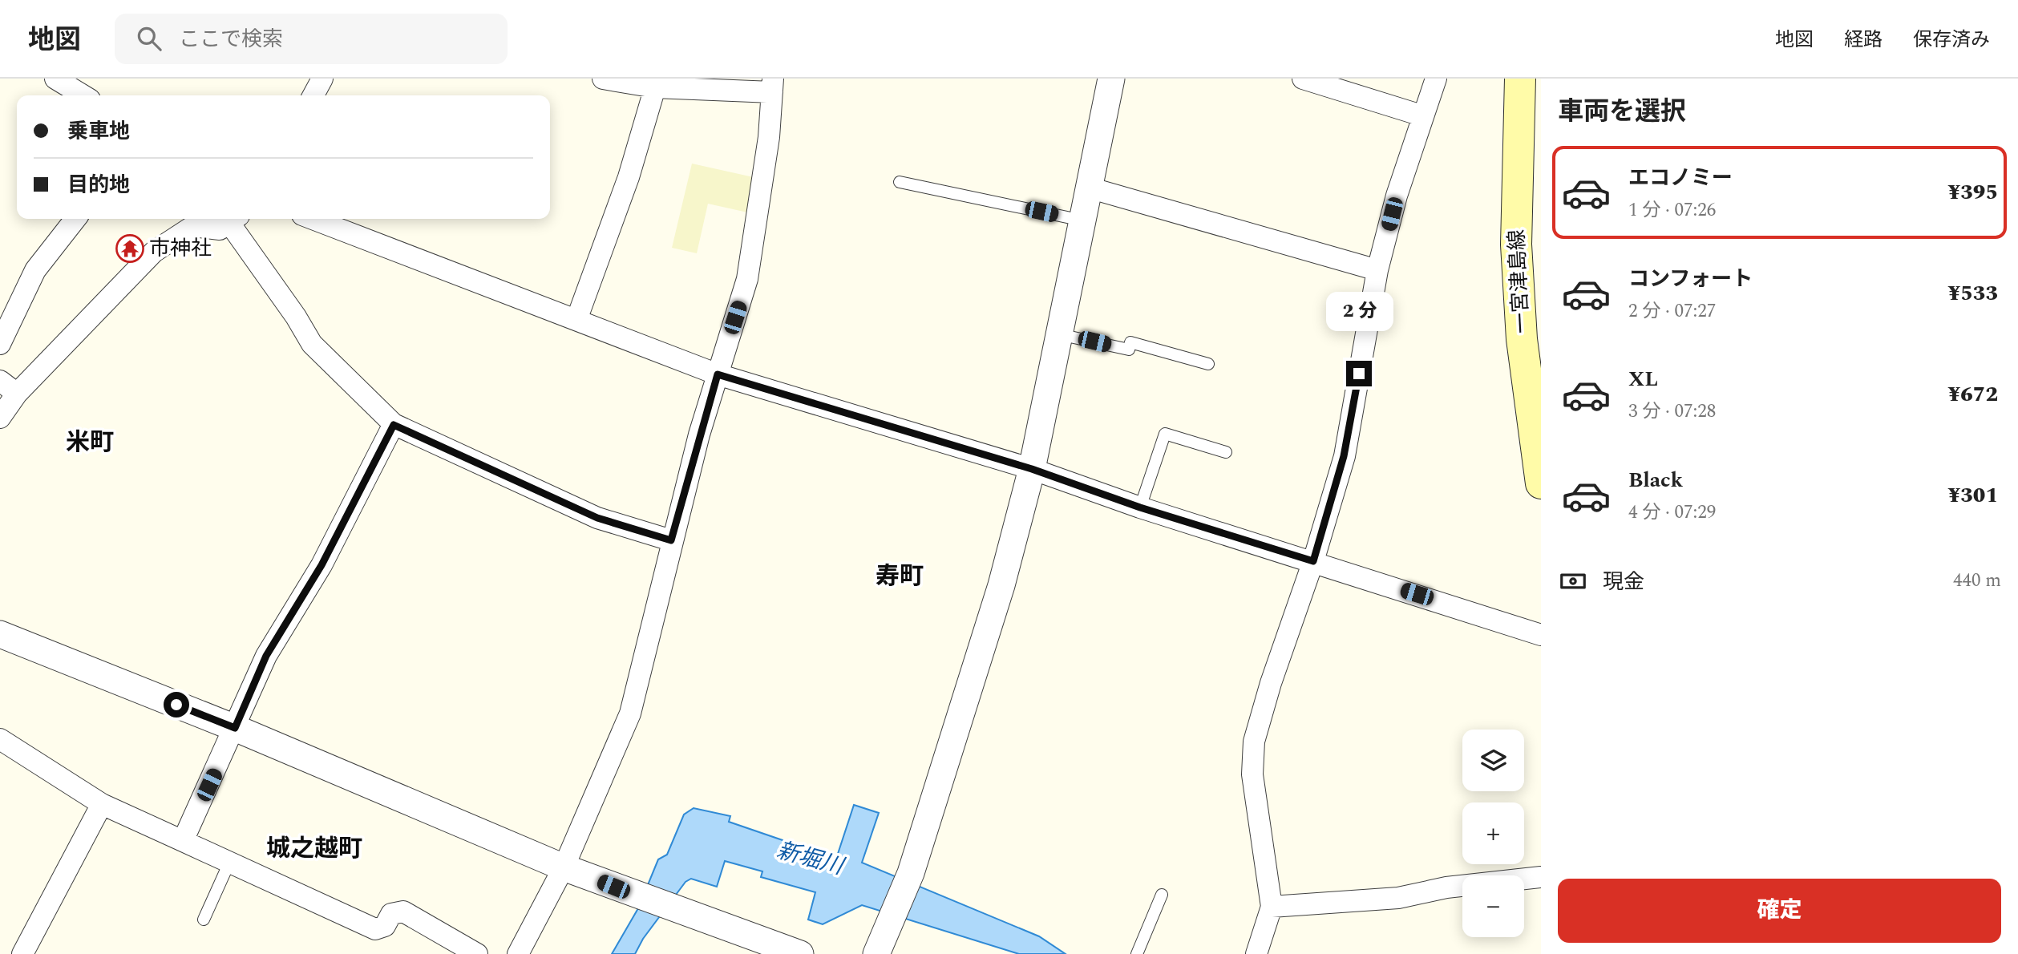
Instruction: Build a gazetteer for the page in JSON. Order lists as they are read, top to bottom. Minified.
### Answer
{"streets":{"main road":["一宮津島線"]},"districts":["米町","寿町","城之越町"],"water":["新堀川"],"places":{"temple":["市神社"]},"page":{"header":"地図","search":"ここで検索","nav":["地図","経路","保存済み"],"heading":"車両を選択","banner":["乗車地","目的地"],"list":[{"name":"エコノミー","note":"1 分 · 07:26","value":"¥395"},{"name":"コンフォート","note":"2 分 · 07:27","value":"¥533"},{"name":"XL","note":"3 分 · 07:28","value":"¥672"},{"name":"Black","note":"4 分 · 07:29","value":"¥301"}],"bubble":"2 分","pay":["現金","440 m"],"map_buttons":["+","−"],"buttons":"確定"}}
